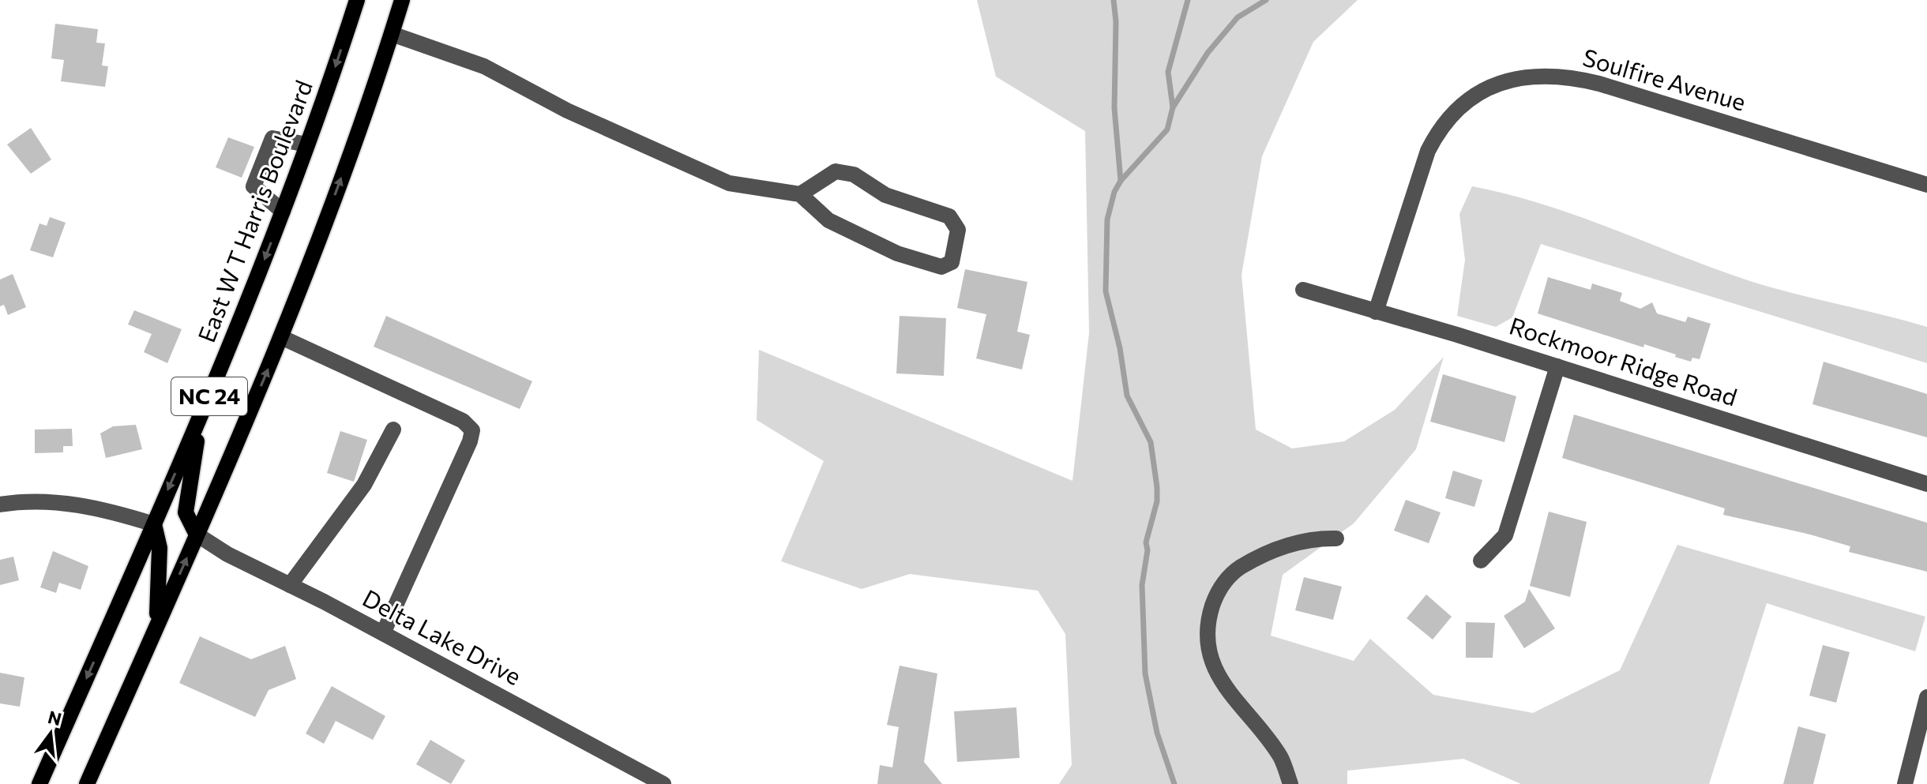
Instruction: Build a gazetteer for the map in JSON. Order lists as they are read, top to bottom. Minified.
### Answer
{"streets":{"main road":["East W T Harris Boulevard","NC 24"],"street":["Soulfire Avenue","Rockmoor Ridge Road","Delta Lake Drive"]},"crossings":[["Soulfire Avenue","Rockmoor Ridge Road"],["NC 24","Delta Lake Drive"]],"north":"top"}
